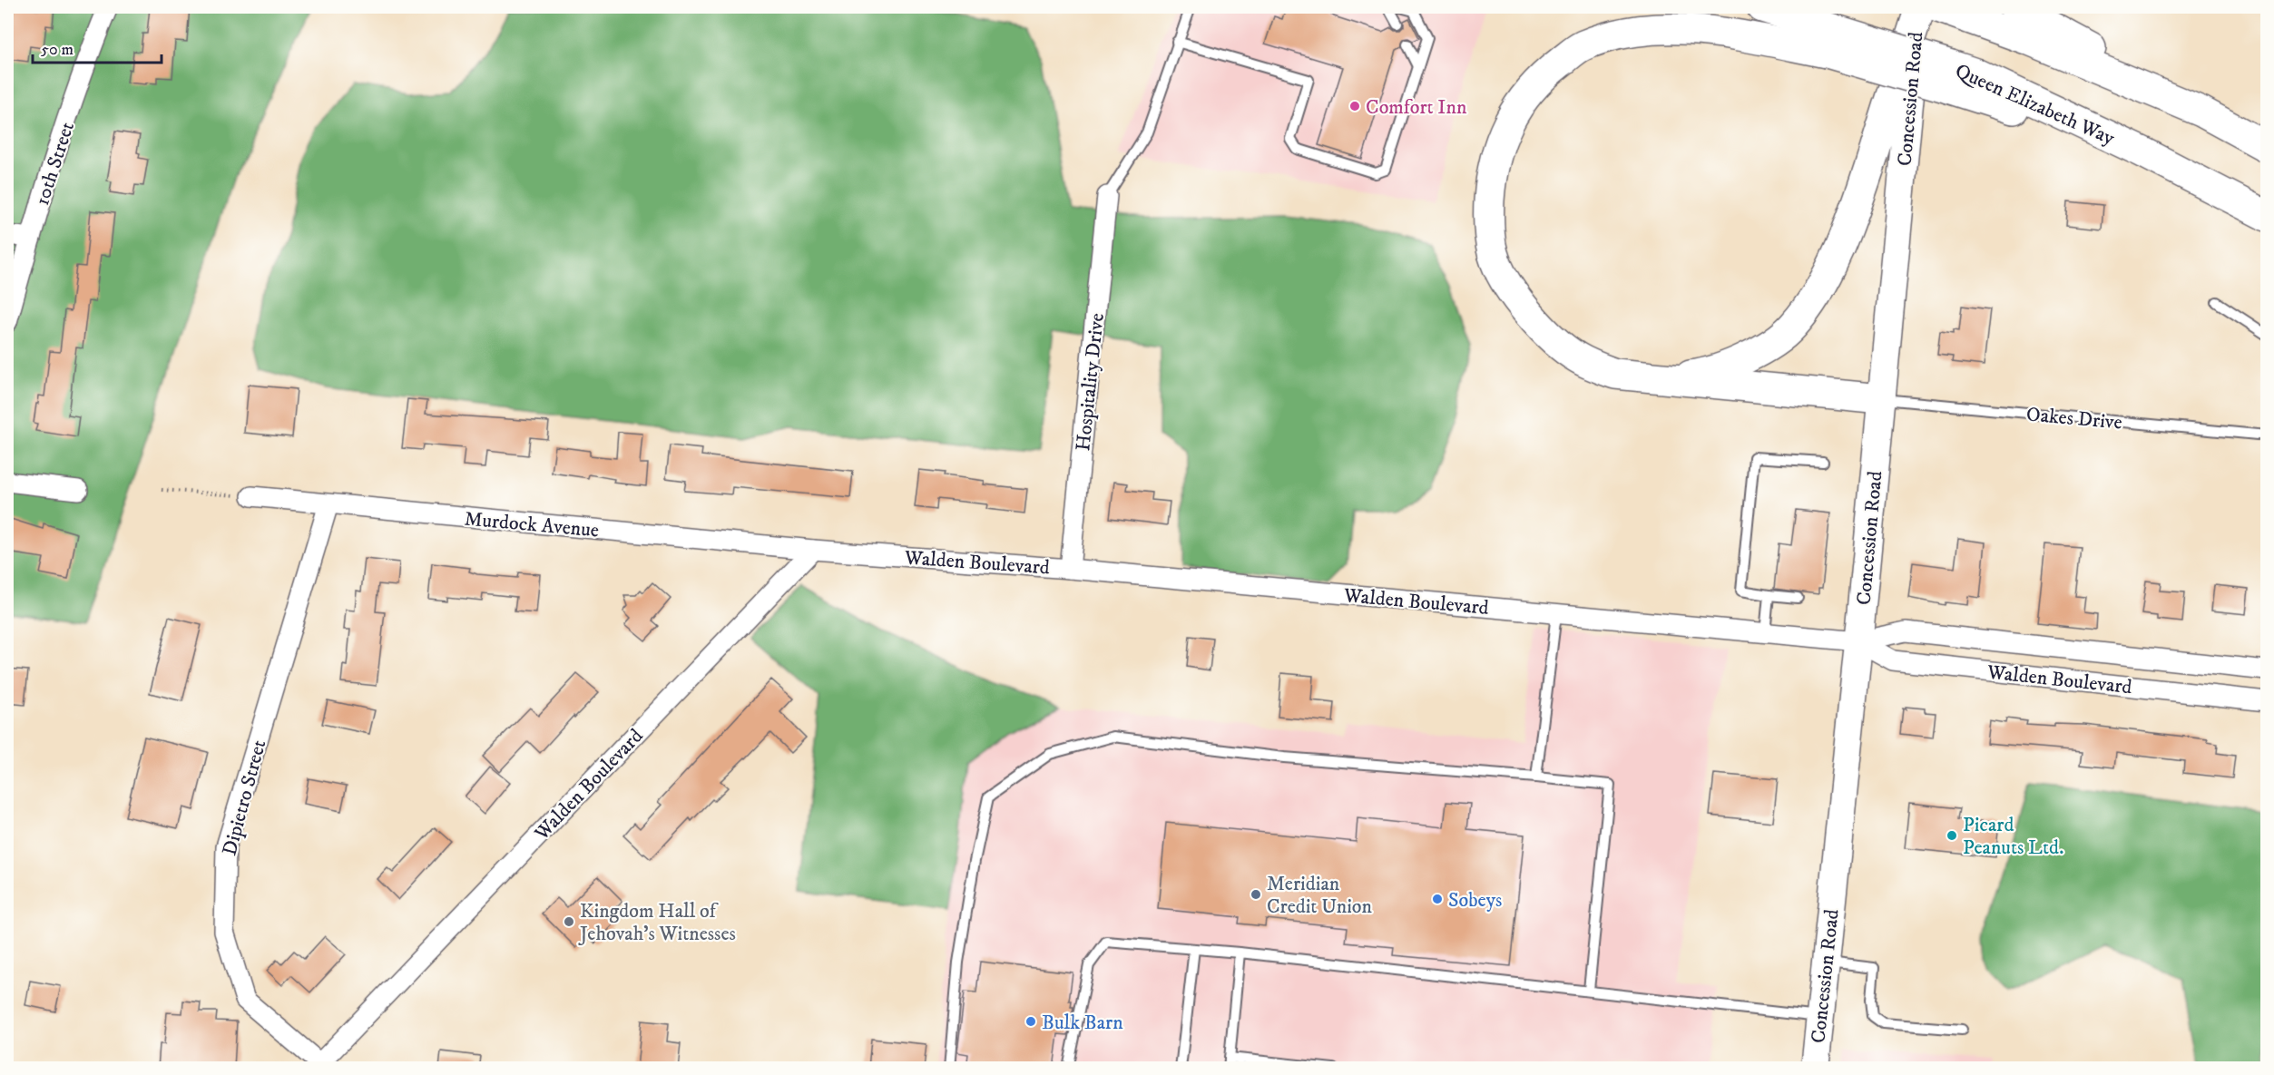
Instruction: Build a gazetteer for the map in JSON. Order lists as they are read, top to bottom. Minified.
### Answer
{"streets":{"highway":["Queen Elizabeth Way"],"street":["Concession Road","10th Street","Hospitality Drive","Murdock Avenue","Walden Boulevard","Dipietro Street"],"lane":["Oakes Drive"]},"crossings":[["Concession Road","Oakes Drive"],["Concession Road","Walden Boulevard"],["Hospitality Drive","Walden Boulevard"],["Murdock Avenue","Walden Boulevard"],["Murdock Avenue","Dipietro Street"],["Walden Boulevard","Dipietro Street"]],"places":["Comfort Inn","Picard Peanuts Ltd.","Meridian Credit Union","Sobeys","Kingdom Hall of Jehovah's Witnesses","Bulk Barn"],"scale_bar":"50 m"}
